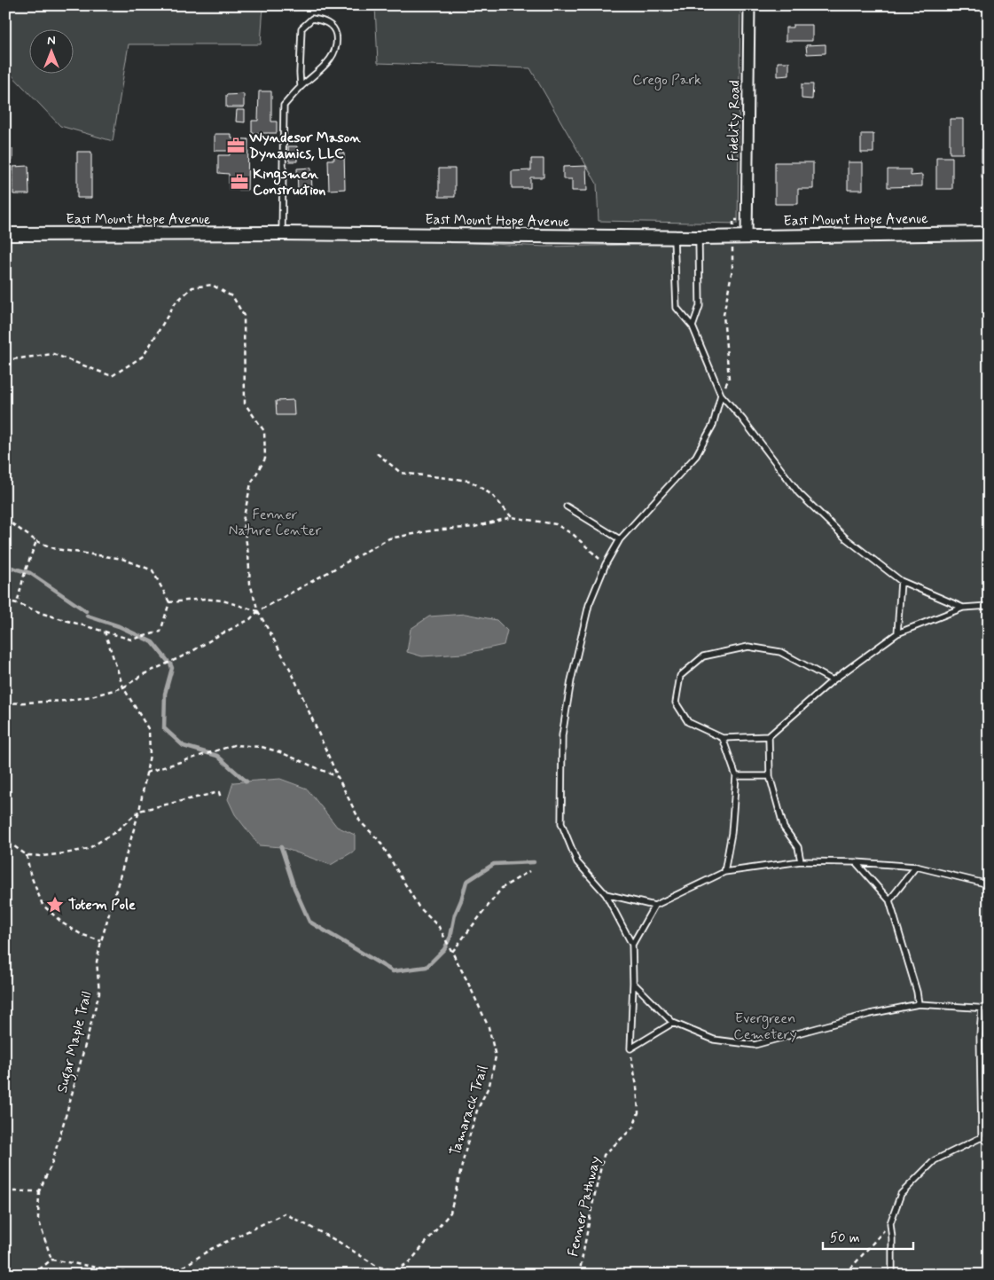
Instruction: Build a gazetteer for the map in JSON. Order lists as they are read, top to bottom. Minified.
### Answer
{"streets":{"street":["Fidelity Road","East Mount Hope Avenue"],"path":["Sugar Maple Trail","Tamarack Trail","Fenner Pathway"]},"crossings":[["Fidelity Road","East Mount Hope Avenue"]],"parks":["Crego Park","Fenner Nature Center","Evergreen Cemetery"],"places":{"office":["Wyndesor Mason Dynamics, LLC","Kingsmen Construction"],"place":["Totem Pole"]},"scale_bar":"50 m","north":"top"}
